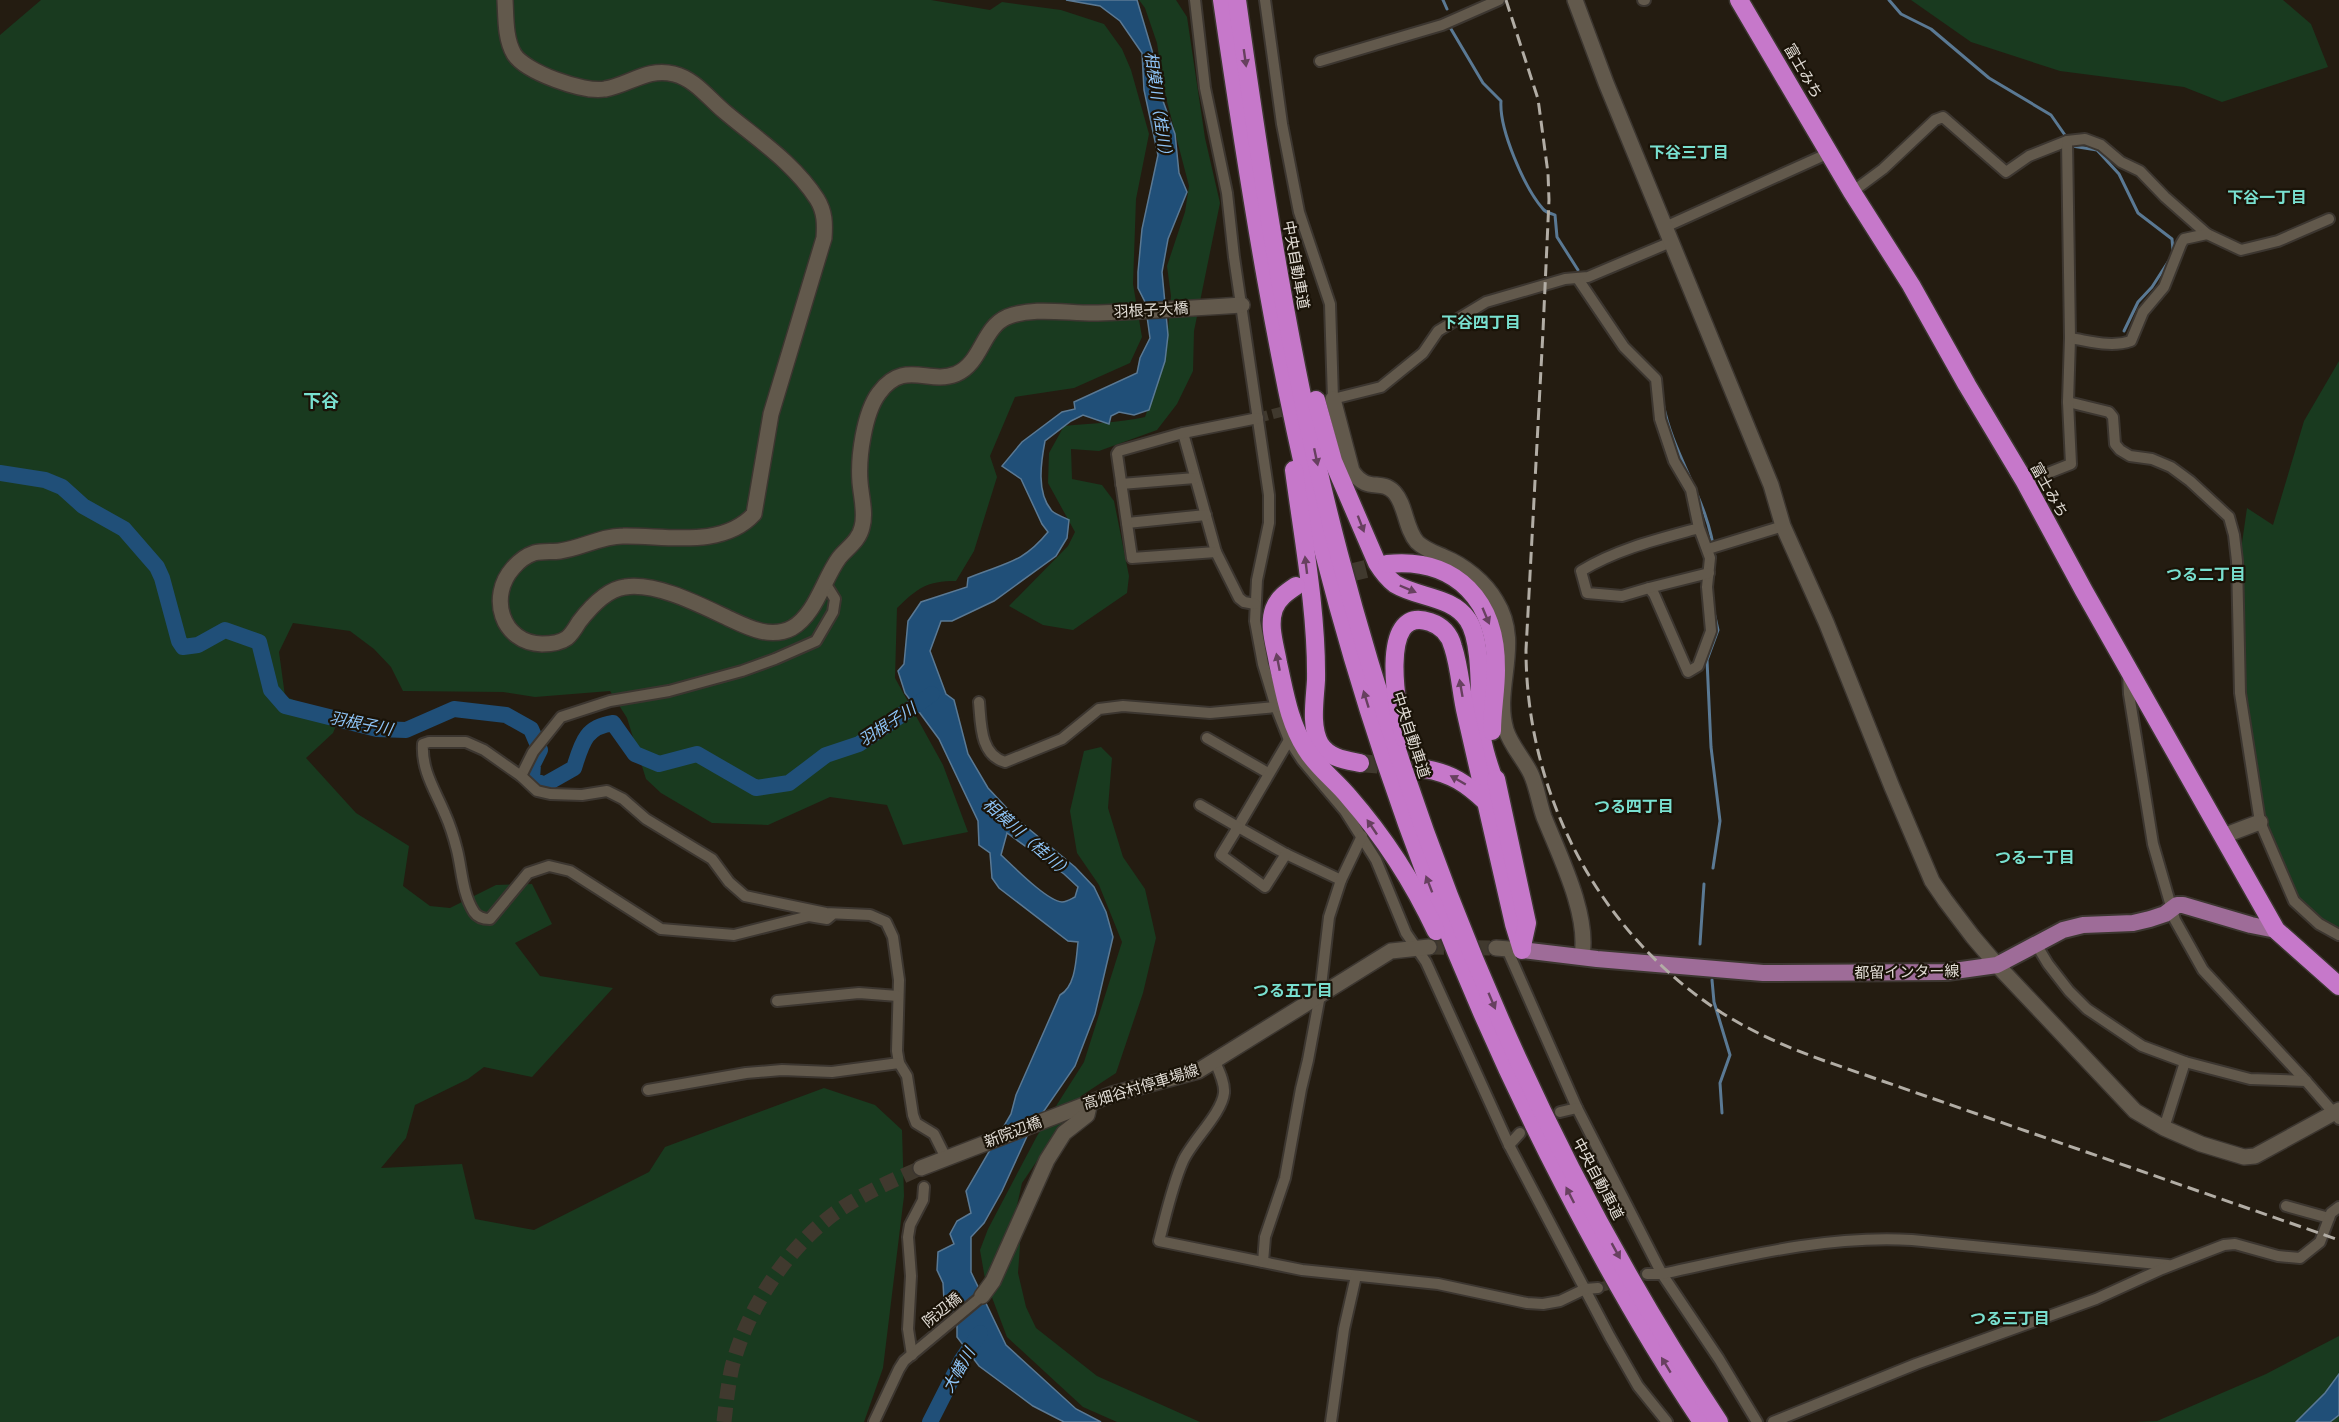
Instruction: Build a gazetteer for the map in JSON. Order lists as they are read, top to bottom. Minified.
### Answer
{"streets":{"highway":["富士みち","中央自動車道"],"main road":["都留インター線"],"street":["羽根子大橋","高畑谷村停車場線","新院辺橋","院辺橋"]},"crossings":[["富士みち","都留インター線"],["高畑谷村停車場線","新院辺橋"]],"districts":["下谷三丁目","下谷一丁目","下谷四丁目","下谷","つる二丁目","つる四丁目","つる一丁目","つる五丁目","つる三丁目"],"water":["相模川（桂川）","羽根子川","大幡川"]}
